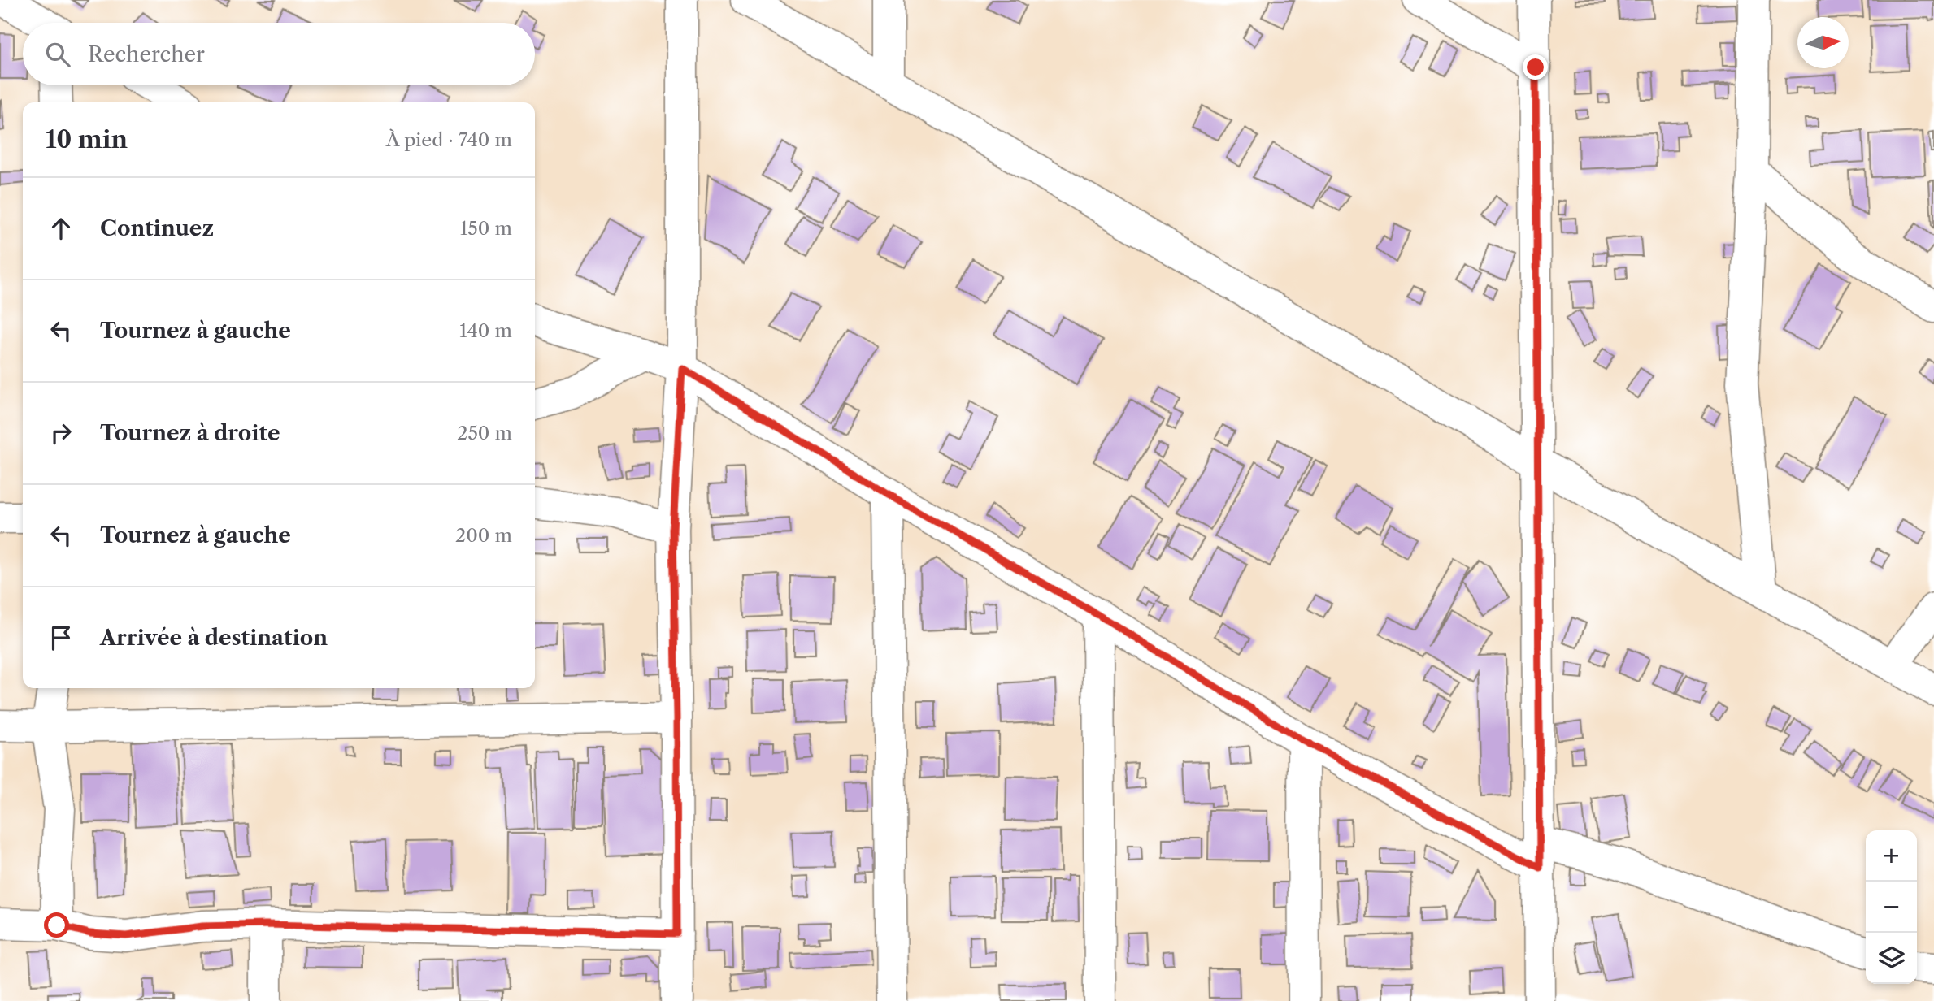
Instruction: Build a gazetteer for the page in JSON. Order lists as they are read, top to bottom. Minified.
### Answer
{"north":"right","page":{"search":"Rechercher","heading":["10 min","À pied · 740 m"],"list":[["Continuez","150 m"],["Tournez à gauche","140 m"],["Tournez à droite","250 m"],["Tournez à gauche","200 m"],"Arrivée à destination"],"map_buttons":["+","−"]}}
